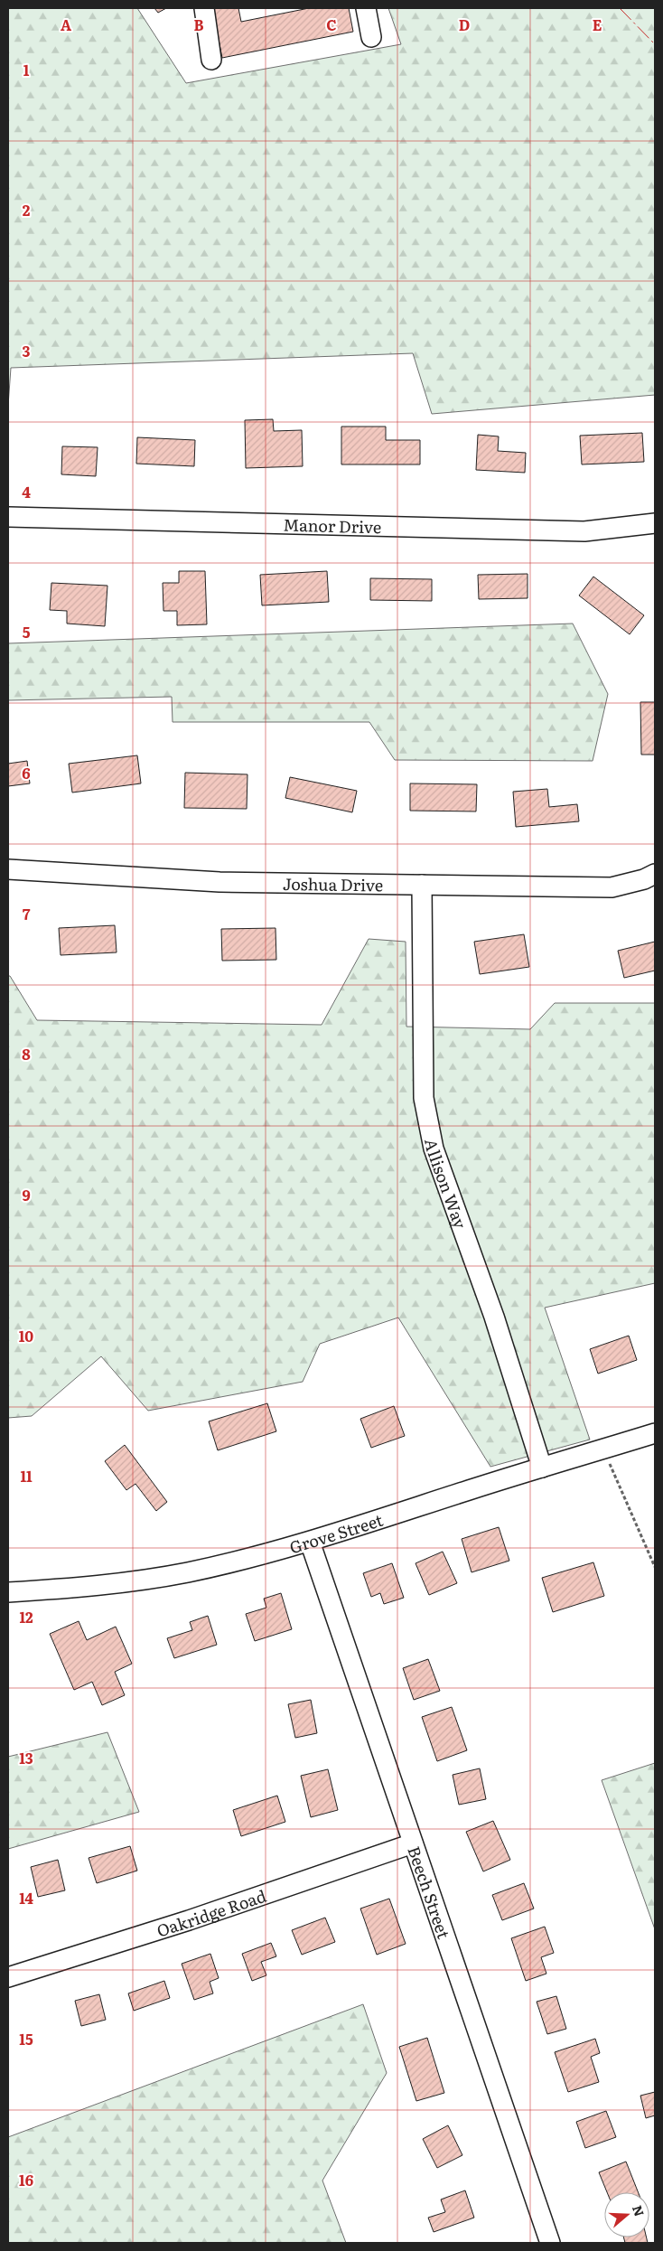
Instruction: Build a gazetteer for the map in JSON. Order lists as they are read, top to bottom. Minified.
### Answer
{"streets":{"street":["Manor Drive","Joshua Drive","Allison Way","Grove Street","Beech Street","Oakridge Road"]},"crossings":[["Joshua Drive","Allison Way"],["Allison Way","Grove Street"],["Grove Street","Beech Street"],["Beech Street","Oakridge Road"]],"north":"right","grid":{"columns":["A","B","C","D","E"],"rows":["1","2","3","4","5","6","7","8","9","10","11","12","13","14","15","16"]}}
